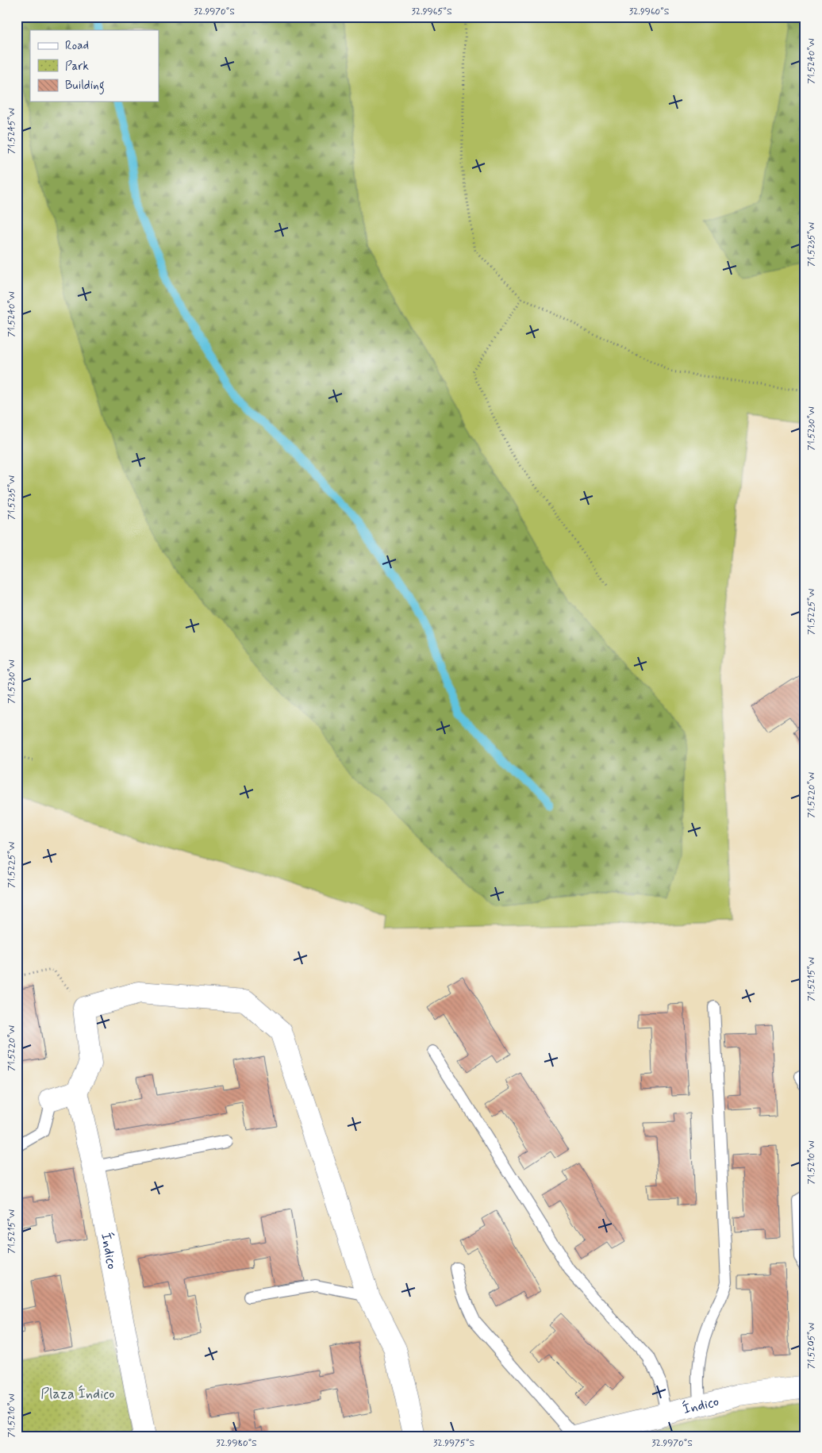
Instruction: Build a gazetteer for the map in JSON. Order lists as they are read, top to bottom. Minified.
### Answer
{"streets":{"street":["Índico"]},"parks":["Plaza Índico"],"legend":["Road","Park","Building"],"coordinates":["32.9970°S","32.9965°S","32.9960°S","71.5240°W","71.5245°W","71.5235°W","71.5230°W","71.5225°W","71.5220°W","71.5215°W","71.5210°W","71.5205°W","32.9980°S","32.9975°S"]}
